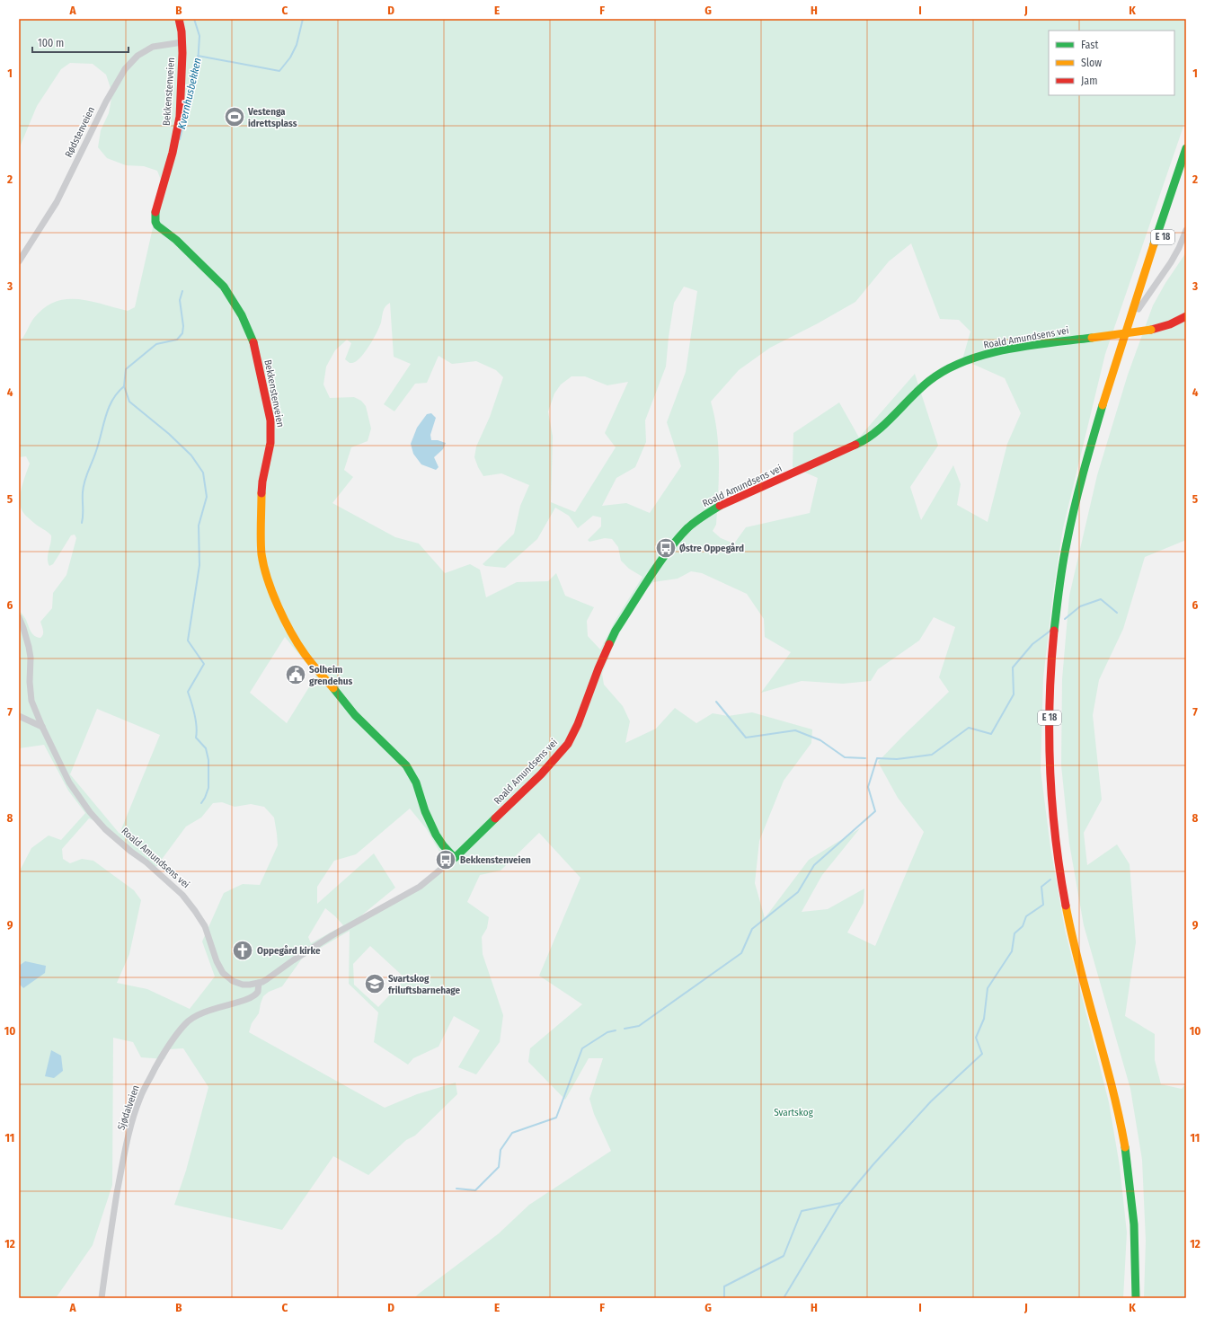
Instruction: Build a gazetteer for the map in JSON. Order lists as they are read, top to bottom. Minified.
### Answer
{"streets":{"main road":["Bekkenstenveien","E 18","Roald Amundsens vei"],"street":["Rødstenveien","Sjødalveien"]},"crossings":[["Bekkenstenveien","Rødstenveien"],["Bekkenstenveien","Roald Amundsens vei"],["Roald Amundsens vei","Sjødalveien"]],"water":["Kvernhusbekken"],"parks":["Svartskog"],"places":{"sports":["Vestenga idrettsplass"],"bus stop":["Østre Oppegård","Bekkenstenveien"],"public building":["Solheim grendehus"],"church":["Oppegård kirke"],"school or university":["Svartskog friluftsbarnehage"]},"legend":["Fast","Slow","Jam"],"scale_bar":"100 m","grid":{"columns":["A","B","C","D","E","F","G","H","I","J","K"],"rows":["1","2","3","4","5","6","7","8","9","10","11","12"]}}
